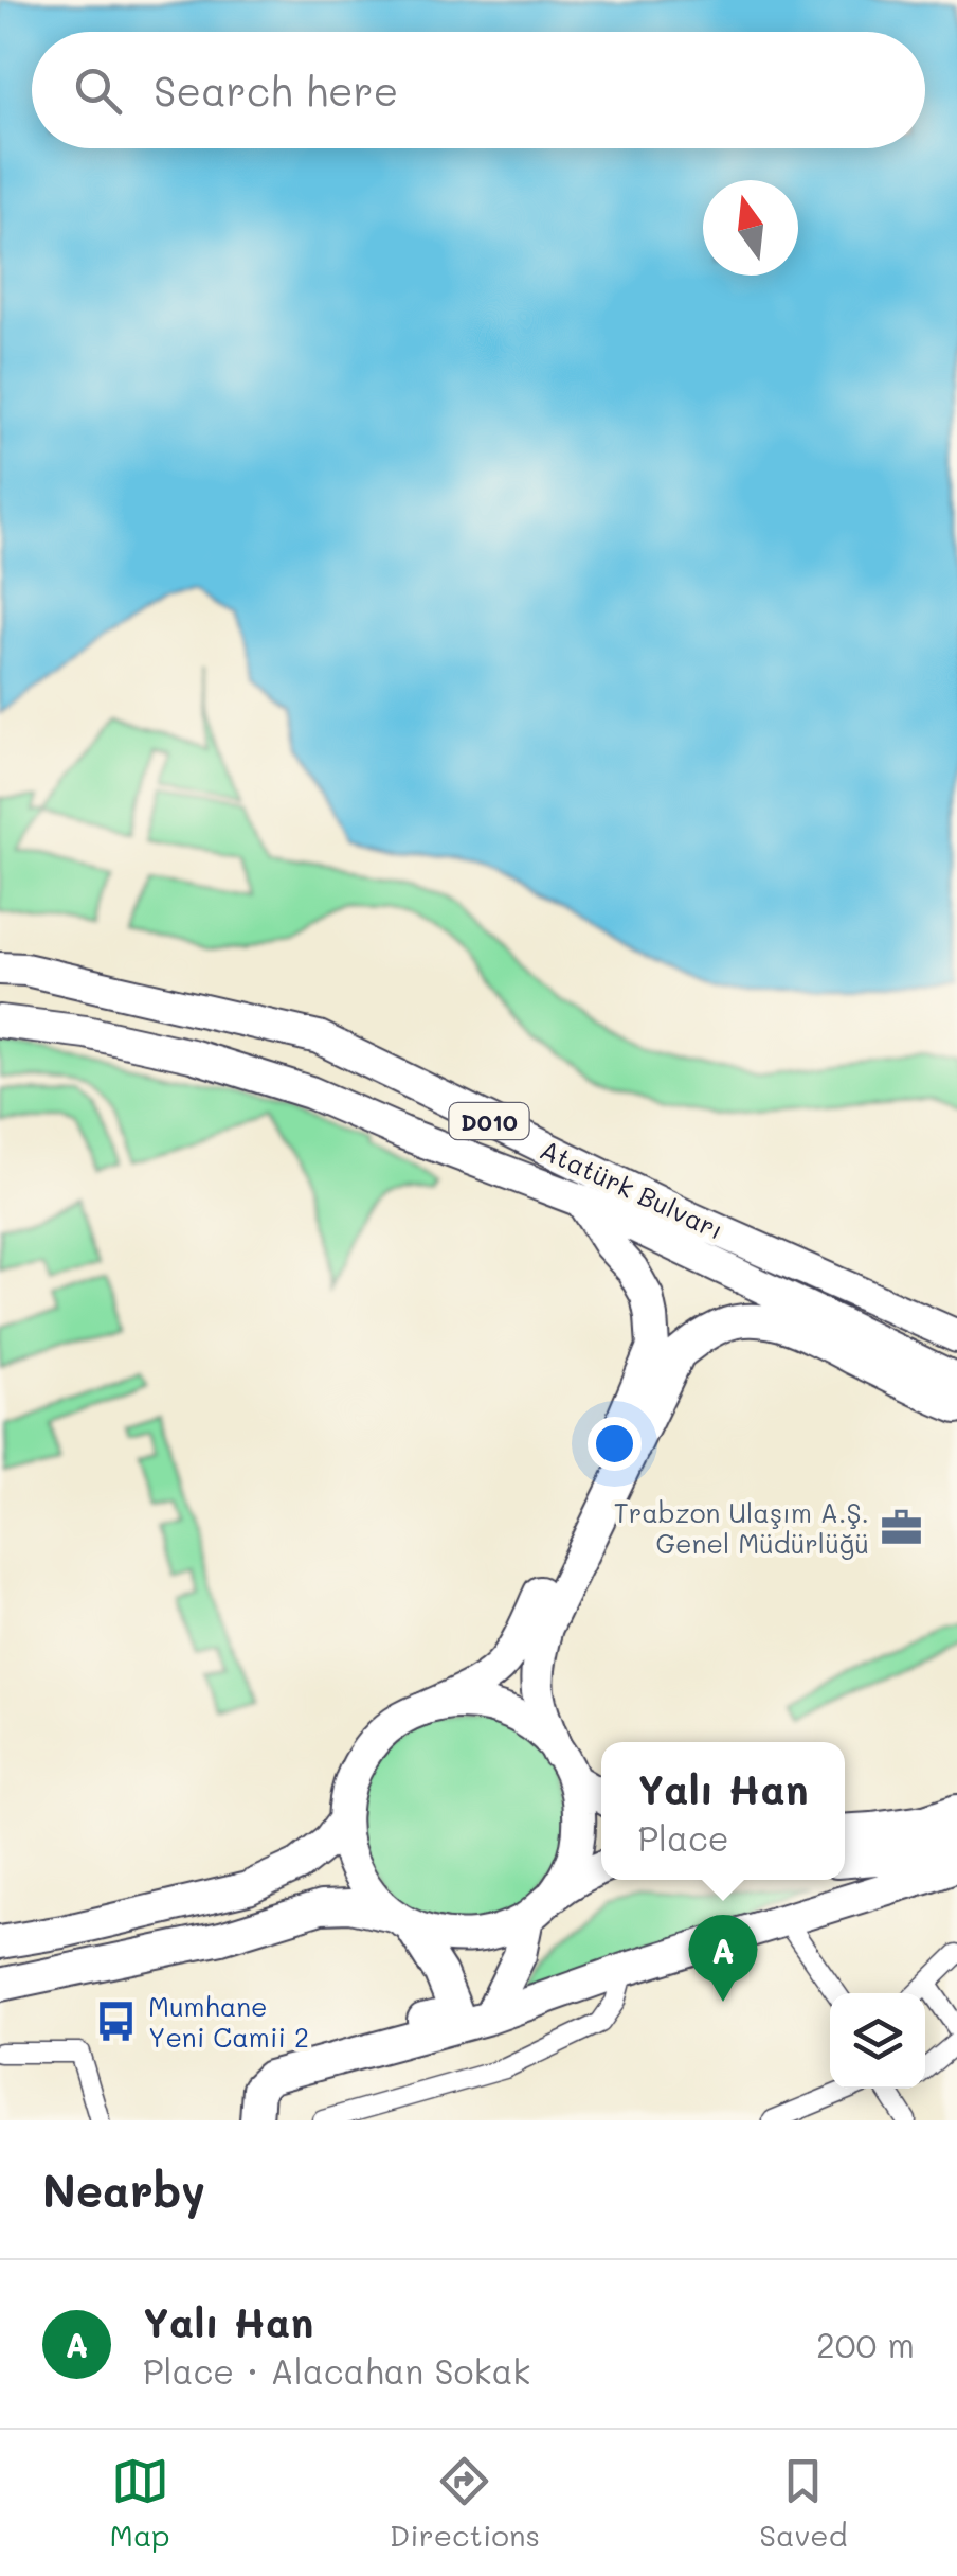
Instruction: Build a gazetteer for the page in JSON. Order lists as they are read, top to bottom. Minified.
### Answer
{"streets":{"main road":["D010","Atatürk Bulvarı"]},"places":{"office":["Trabzon Ulaşım A.Ş. Genel Müdürlüğü"],"bus stop":["Mumhane Yeni Camii 2"]},"north":"top","page":{"search":"Search here","popup":["Yalı Han","Place"],"pins":"A","heading":"Nearby","list":[{"mark":"A","name":"Yalı Han","note":"Place · Alacahan Sokak","value":"200 m"}],"nav":["Map","Directions","Saved"]}}
